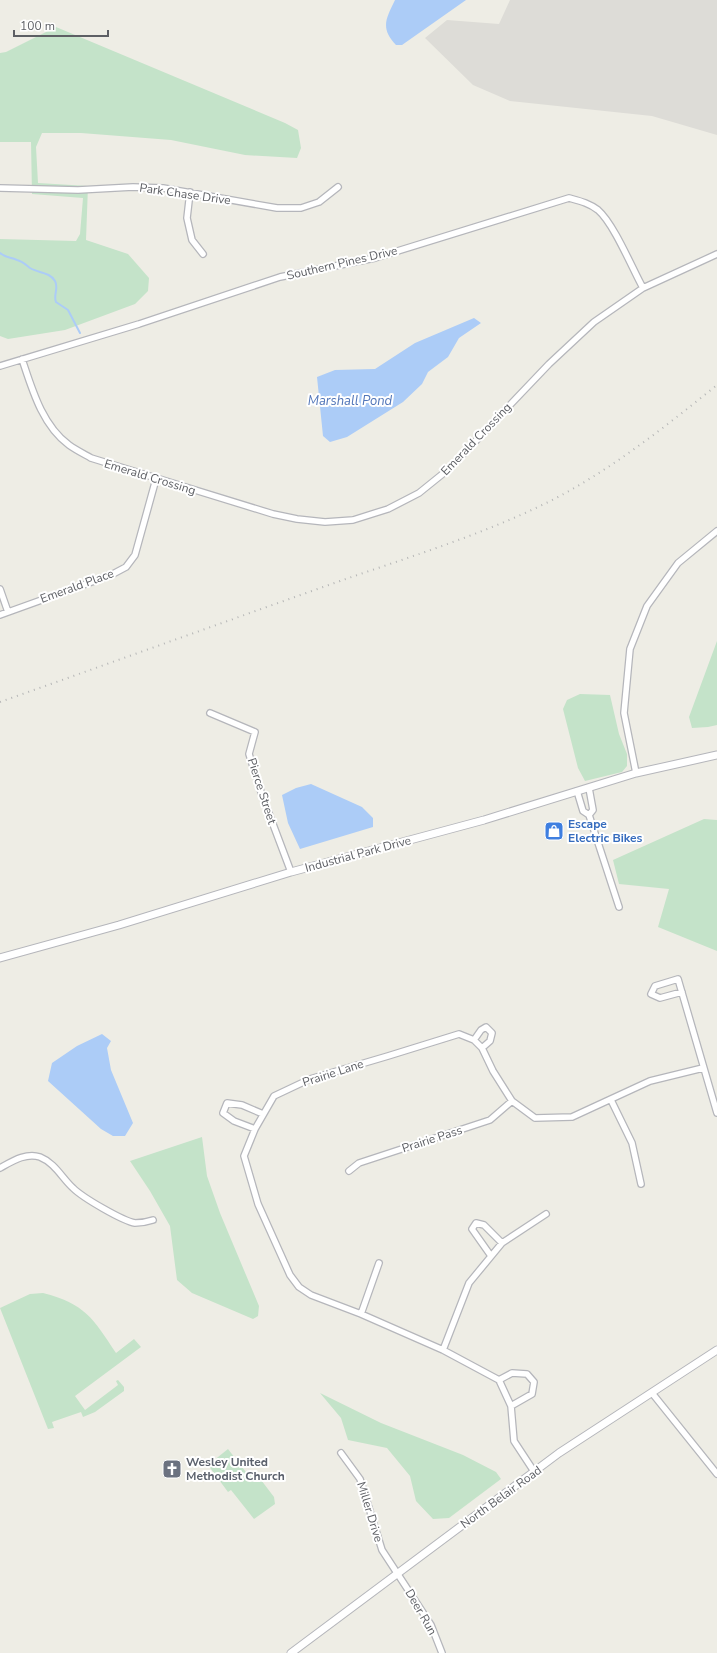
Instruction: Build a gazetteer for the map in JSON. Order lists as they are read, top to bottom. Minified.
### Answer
{"streets":{"street":["Park Chase Drive","Southern Pines Drive","Emerald Crossing","Emerald Place","Pierce Street","Industrial Park Drive","Prairie Lane","Prairie Pass","North Belair Road","Miller Drive","Deer Run"]},"crossings":[["Southern Pines Drive","Emerald Crossing"],["Emerald Crossing","Emerald Place"],["Pierce Street","Industrial Park Drive"],["North Belair Road","Miller Drive"],["North Belair Road","Deer Run"],["Miller Drive","Deer Run"]],"water":["Marshall Pond"],"places":{"shop":["Escape Electric Bikes"],"church":["Wesley United Methodist Church"]},"scale_bar":"100 m"}
